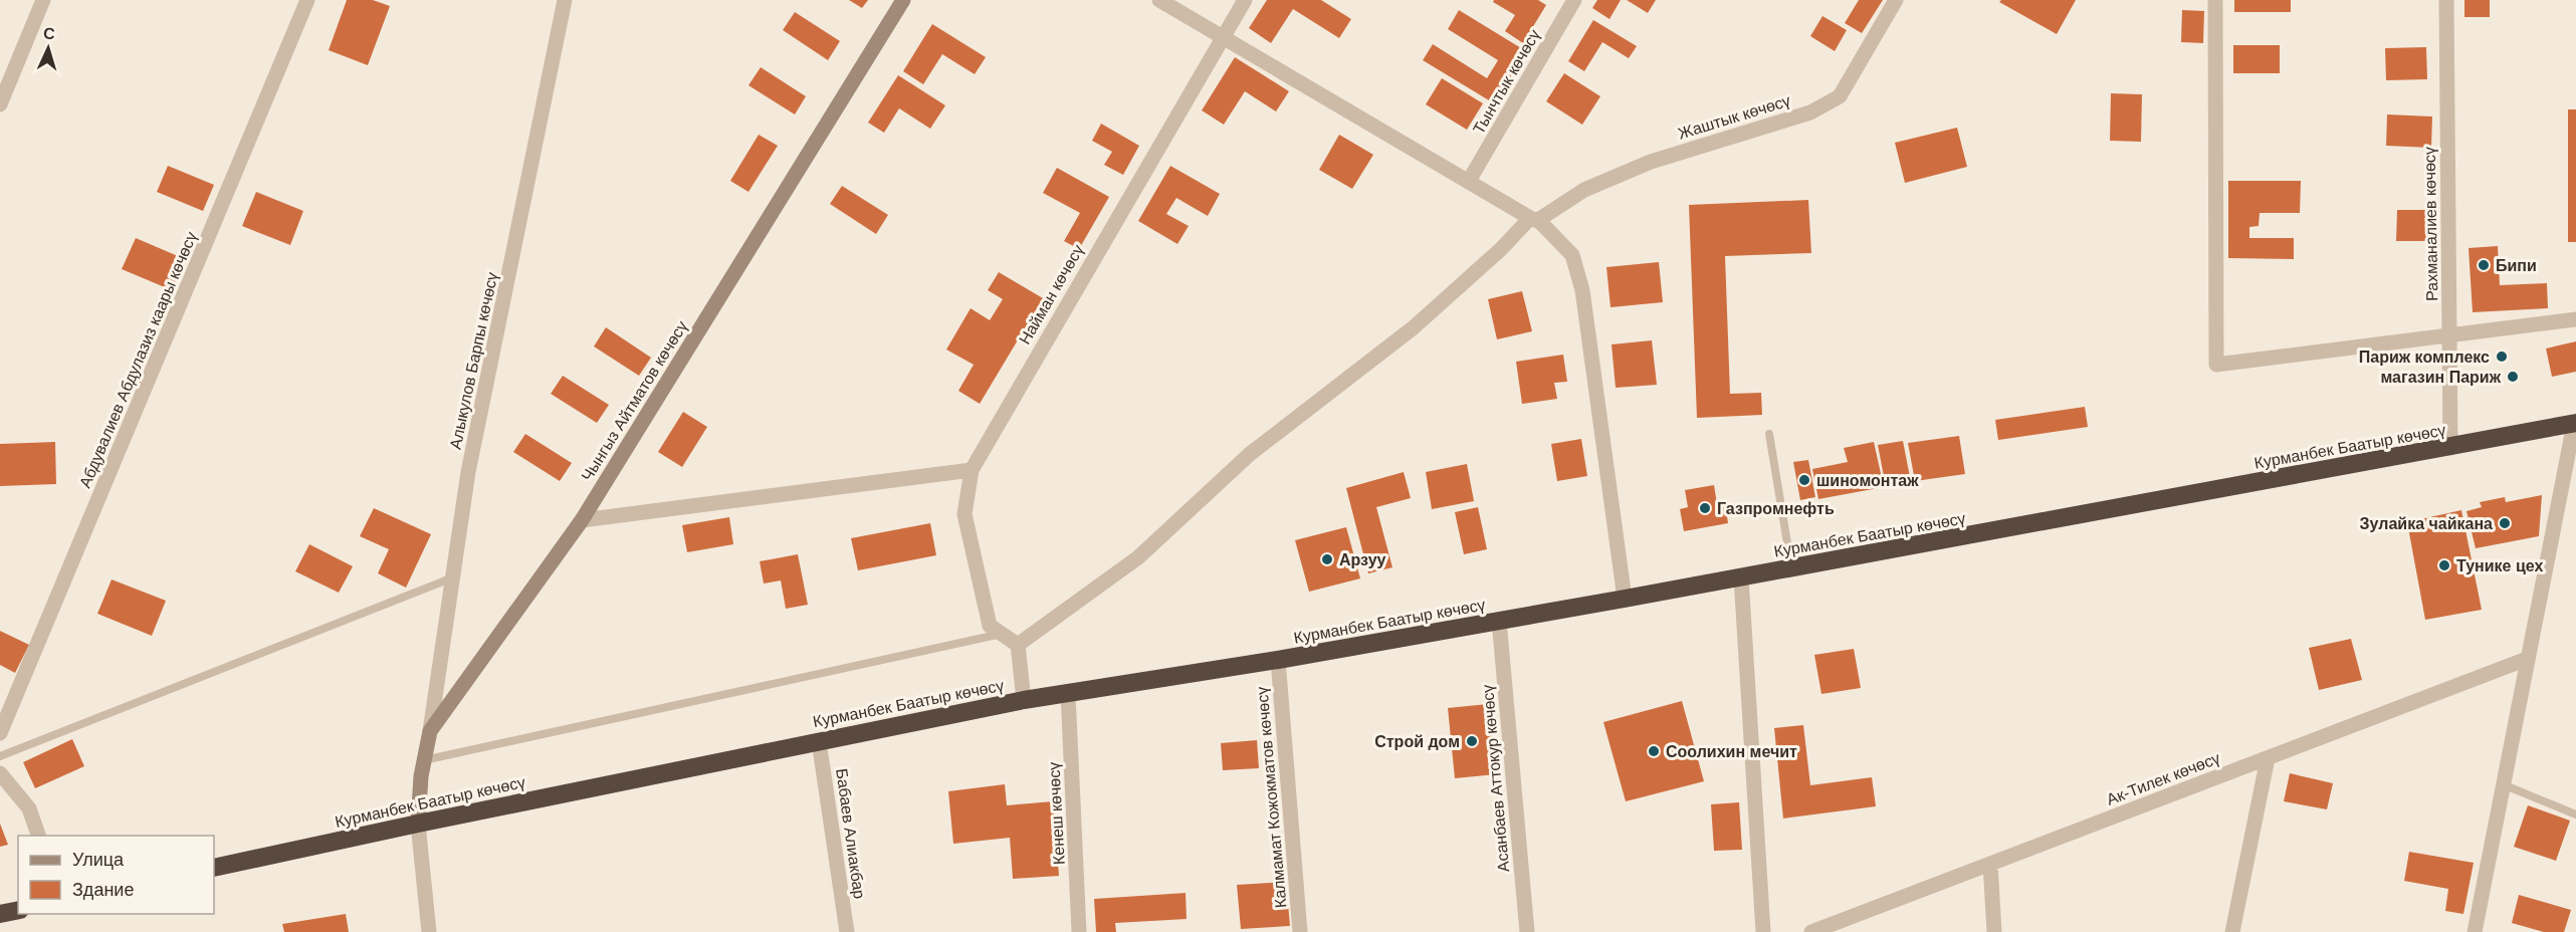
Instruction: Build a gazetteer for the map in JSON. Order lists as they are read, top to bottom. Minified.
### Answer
{"streets":{"highway":["Курманбек Баатыр көчөсү"],"main road":["Чынгыз Айтматов көчөсү"],"street":["Тынчтык көчөсү","Жаштык көчөсү","Рахманалиев көчөсү","Найман көчөсү","Абдувалиев Абдулазиз каары көчөсү","Алыкулов Барпы көчөсү","Асанбаев Аттокур көчөсү","Ак-Тилек көчөсү","Калмамат Кожокматов көчөсү","Кенеш көчөсү","Бабаев Алиакбар"]},"crossings":[["Рахманалиев көчөсү","Курманбек Баатыр көчөсү"],["Алыкулов Барпы көчөсү","Чынгыз Айтматов көчөсү"],["Чынгыз Айтматов көчөсү","Курманбек Баатыр көчөсү"],["Курманбек Баатыр көчөсү","Асанбаев Аттокур көчөсү"],["Курманбек Баатыр көчөсү","Калмамат Кожокматов көчөсү"],["Курманбек Баатыр көчөсү","Кенеш көчөсү"],["Курманбек Баатыр көчөсү","Бабаев Алиакбар"]],"places":["Бипи","Париж комплекс","магазин Париж","шиномонтаж","Газпромнефть","Зулайка чайкана","Арзуу","Тунике цех","Строй дом","Соолихин мечит"],"legend":["Улица","Здание"],"north":"top"}
